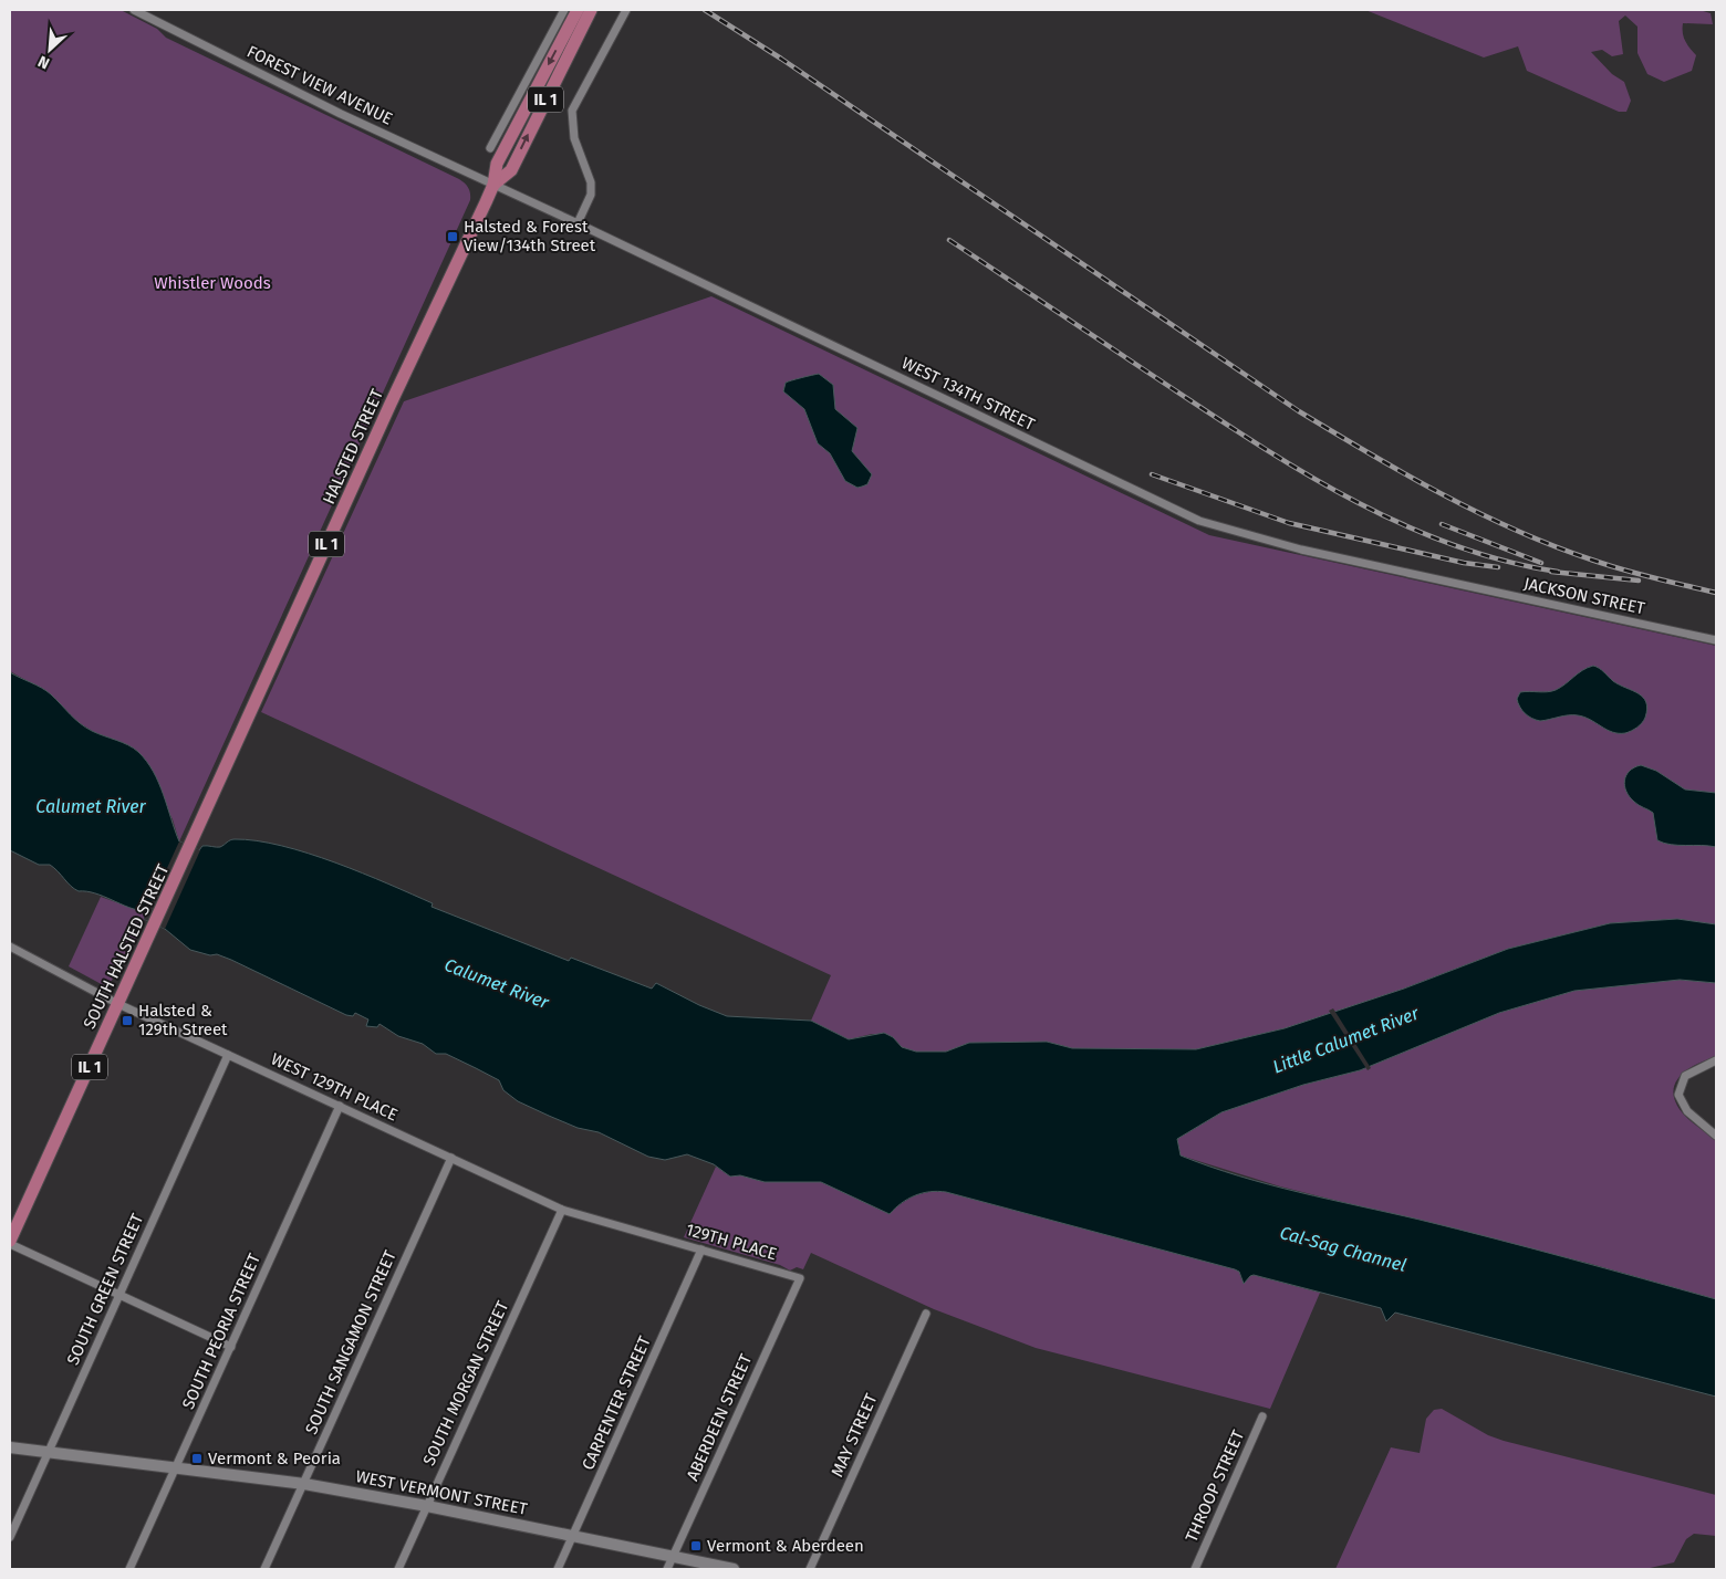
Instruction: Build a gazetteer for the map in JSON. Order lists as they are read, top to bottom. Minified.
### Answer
{"streets":{"main road":["IL 1","HALSTED STREET","SOUTH HALSTED STREET"],"street":["FOREST VIEW AVENUE","WEST 134TH STREET","JACKSON STREET","WEST 129TH PLACE","129TH PLACE","SOUTH GREEN STREET","SOUTH PEORIA STREET","SOUTH SANGAMON STREET","SOUTH MORGAN STREET","CARPENTER STREET","ABERDEEN STREET","MAY STREET","THROOP STREET","WEST VERMONT STREET"]},"crossings":[["FOREST VIEW AVENUE","WEST 134TH STREET"],["FOREST VIEW AVENUE","HALSTED STREET"],["WEST 134TH STREET","HALSTED STREET"],["WEST 134TH STREET","JACKSON STREET"],["HALSTED STREET","SOUTH HALSTED STREET"],["SOUTH HALSTED STREET","WEST 129TH PLACE"],["WEST 129TH PLACE","129TH PLACE"],["WEST 129TH PLACE","SOUTH GREEN STREET"],["WEST 129TH PLACE","SOUTH PEORIA STREET"],["WEST 129TH PLACE","SOUTH SANGAMON STREET"],["WEST 129TH PLACE","SOUTH MORGAN STREET"],["129TH PLACE","CARPENTER STREET"],["129TH PLACE","ABERDEEN STREET"],["SOUTH GREEN STREET","WEST VERMONT STREET"],["SOUTH PEORIA STREET","WEST VERMONT STREET"],["SOUTH SANGAMON STREET","WEST VERMONT STREET"],["SOUTH MORGAN STREET","WEST VERMONT STREET"],["CARPENTER STREET","WEST VERMONT STREET"],["ABERDEEN STREET","WEST VERMONT STREET"]],"water":["Calumet River","Little Calumet River","Cal-Sag Channel"],"parks":["Whistler Woods"],"places":{"transit":["Halsted & Forest View/134th Street","Halsted & 129th Street","Vermont & Peoria","Vermont & Aberdeen"]},"north":"bottom left"}
